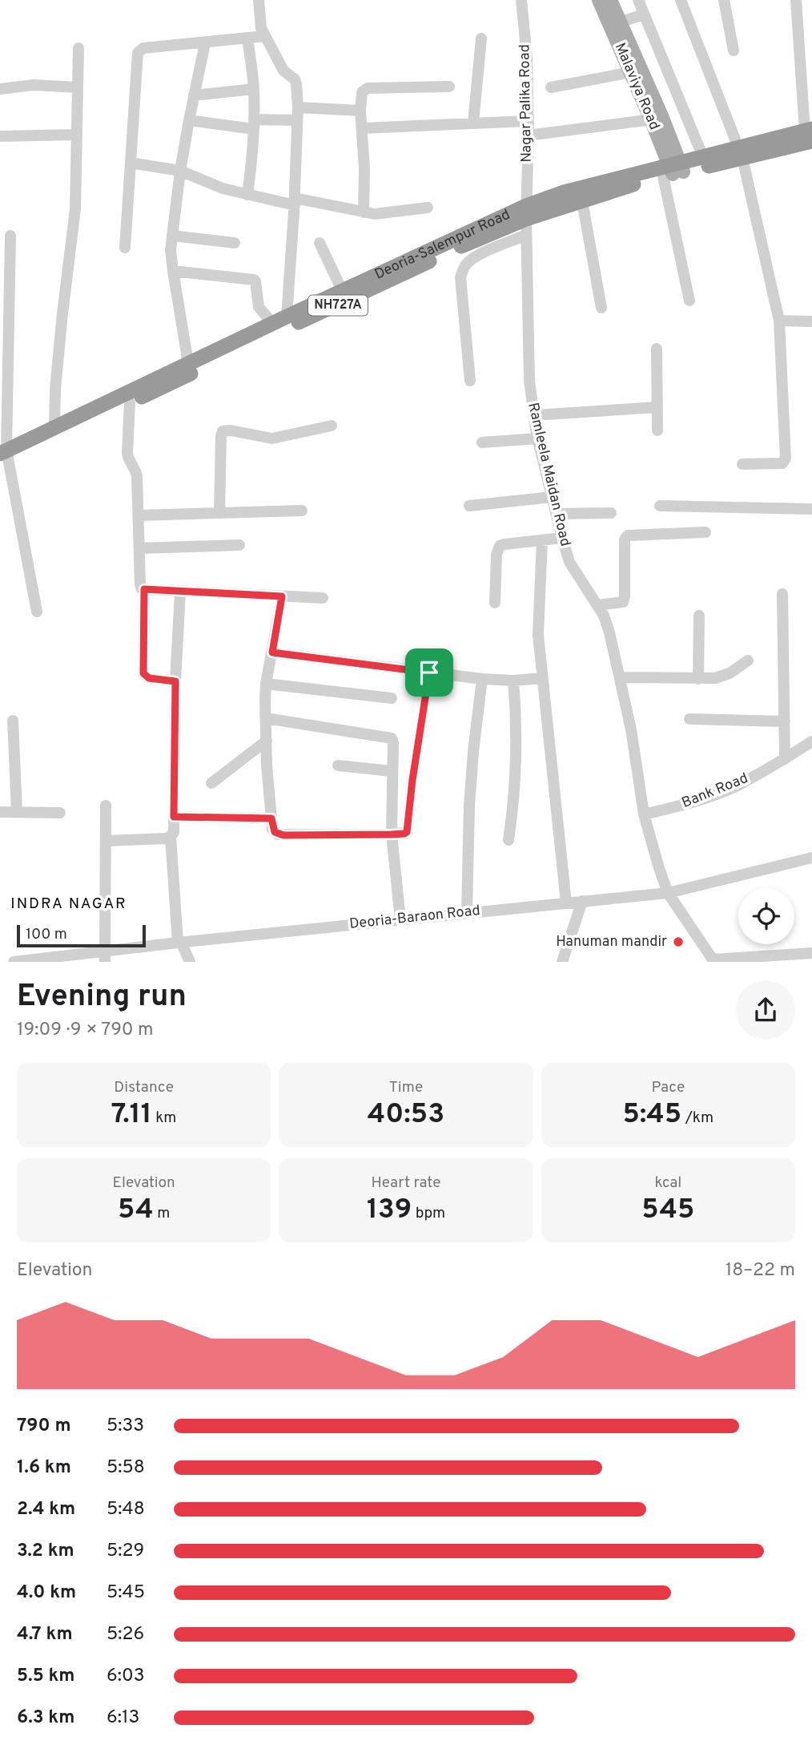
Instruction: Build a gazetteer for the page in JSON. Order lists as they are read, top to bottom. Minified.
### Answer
{"streets":{"highway":["Deoria-Salempur Road","NH727A"],"main road":["Malaviya Road"],"street":["Nagar Palika Road","Ramleela Maidan Road","Bank Road","Deoria-Baraon Road"]},"crossings":[["Malaviya Road","Deoria-Salempur Road"],["Nagar Palika Road","Deoria-Salempur Road"],["Nagar Palika Road","Ramleela Maidan Road"],["Deoria-Salempur Road","Ramleela Maidan Road"],["Ramleela Maidan Road","Bank Road"],["Ramleela Maidan Road","Deoria-Baraon Road"]],"districts":["INDRA NAGAR"],"places":["Hanuman mandir"],"scale_bar":"100 m","page":{"scale":"100 m","heading":["Evening run","19:09 · 9 × 790 m"],"stats":[["Distance","7.11 km"],["Time","40:53"],["Pace","5:45 /km"],["Elevation","54 m"],["Heart rate","139 bpm"],["kcal","545"]],"chart":["Elevation","18–22 m"],"list":[{"name":"790 m","note":"5:33"},{"name":"1.6 km","note":"5:58"},{"name":"2.4 km","note":"5:48"},{"name":"3.2 km","note":"5:29"},{"name":"4.0 km","note":"5:45"},{"name":"4.7 km","note":"5:26"},{"name":"5.5 km","note":"6:03"},{"name":"6.3 km","note":"6:13"}]}}
